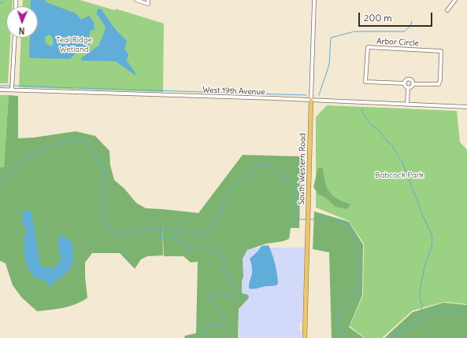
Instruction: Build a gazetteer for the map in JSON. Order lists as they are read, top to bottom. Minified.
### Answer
{"streets":{"main road":["South Western Road"],"street":["Arbor Circle","West 19th Avenue"]},"crossings":[["West 19th Avenue","South Western Road"]],"parks":["Teal Ridge Wetland","Babcock Park"],"scale_bar":"200 m","north":"bottom"}
